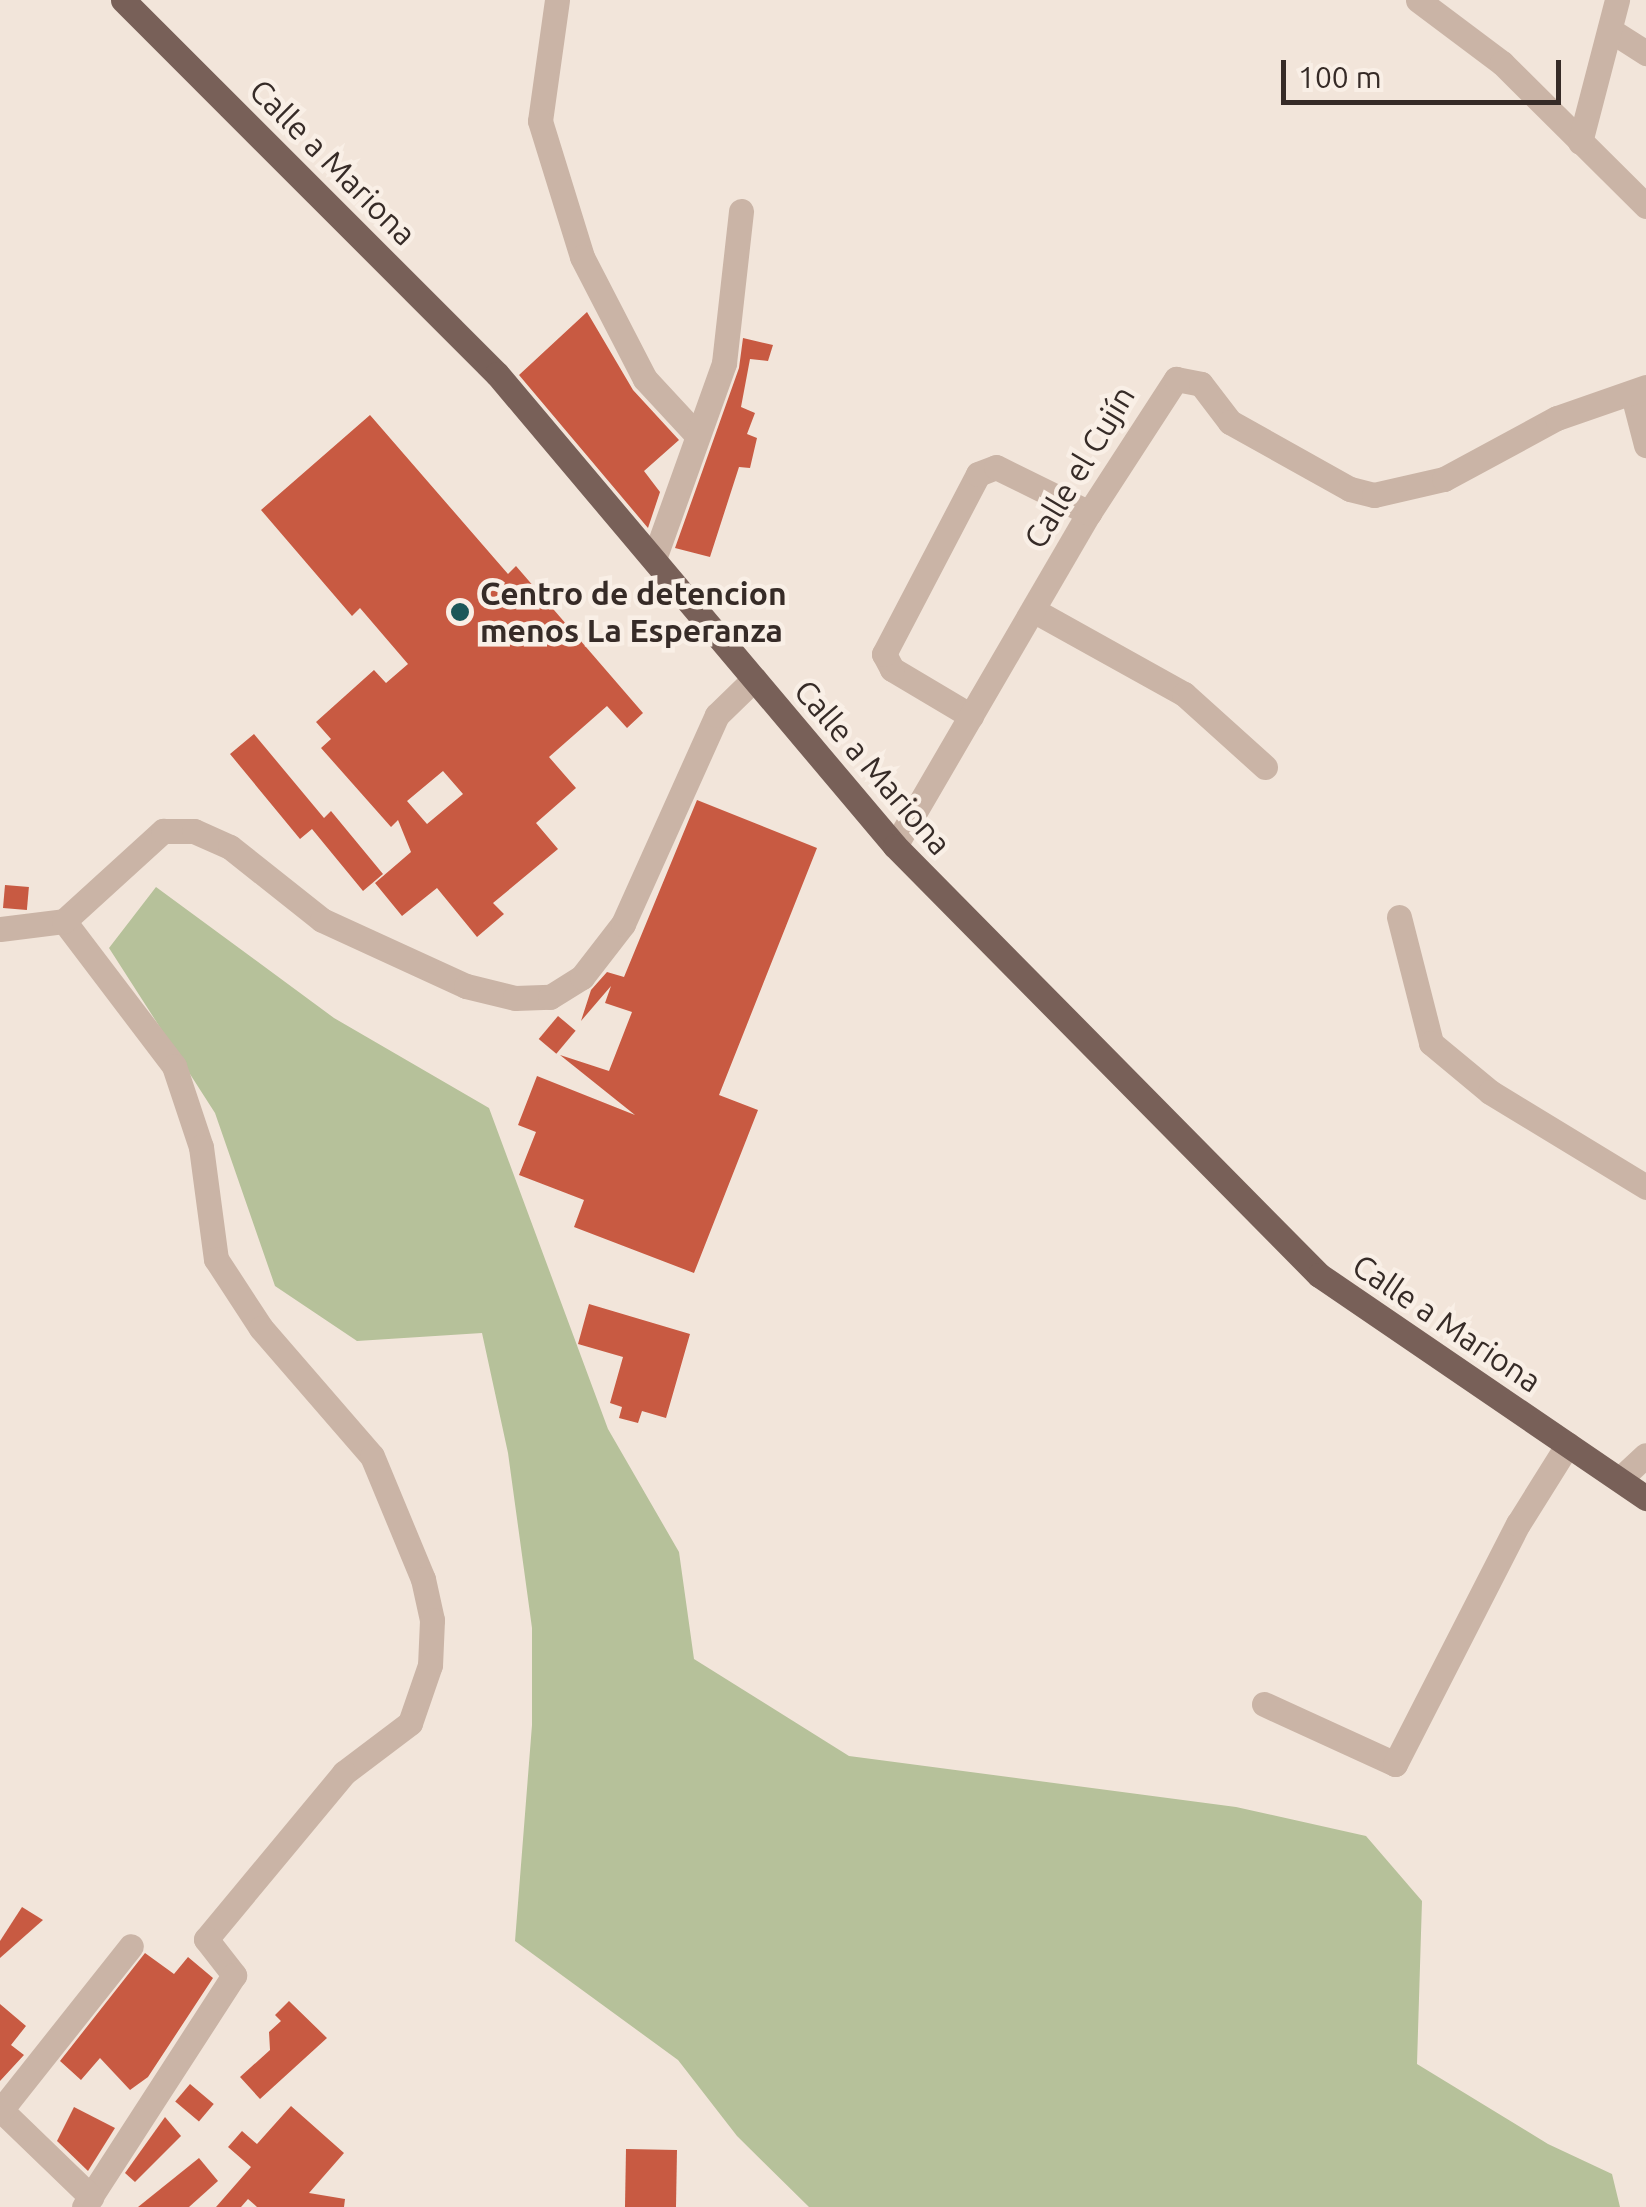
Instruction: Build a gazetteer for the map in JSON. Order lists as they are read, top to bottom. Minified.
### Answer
{"streets":{"main road":["Calle a Mariona"],"street":["Calle el Cujín"]},"crossings":[["Calle a Mariona","Calle el Cujín"]],"places":["Centro de detencion menos La Esperanza"],"scale_bar":"100 m"}
